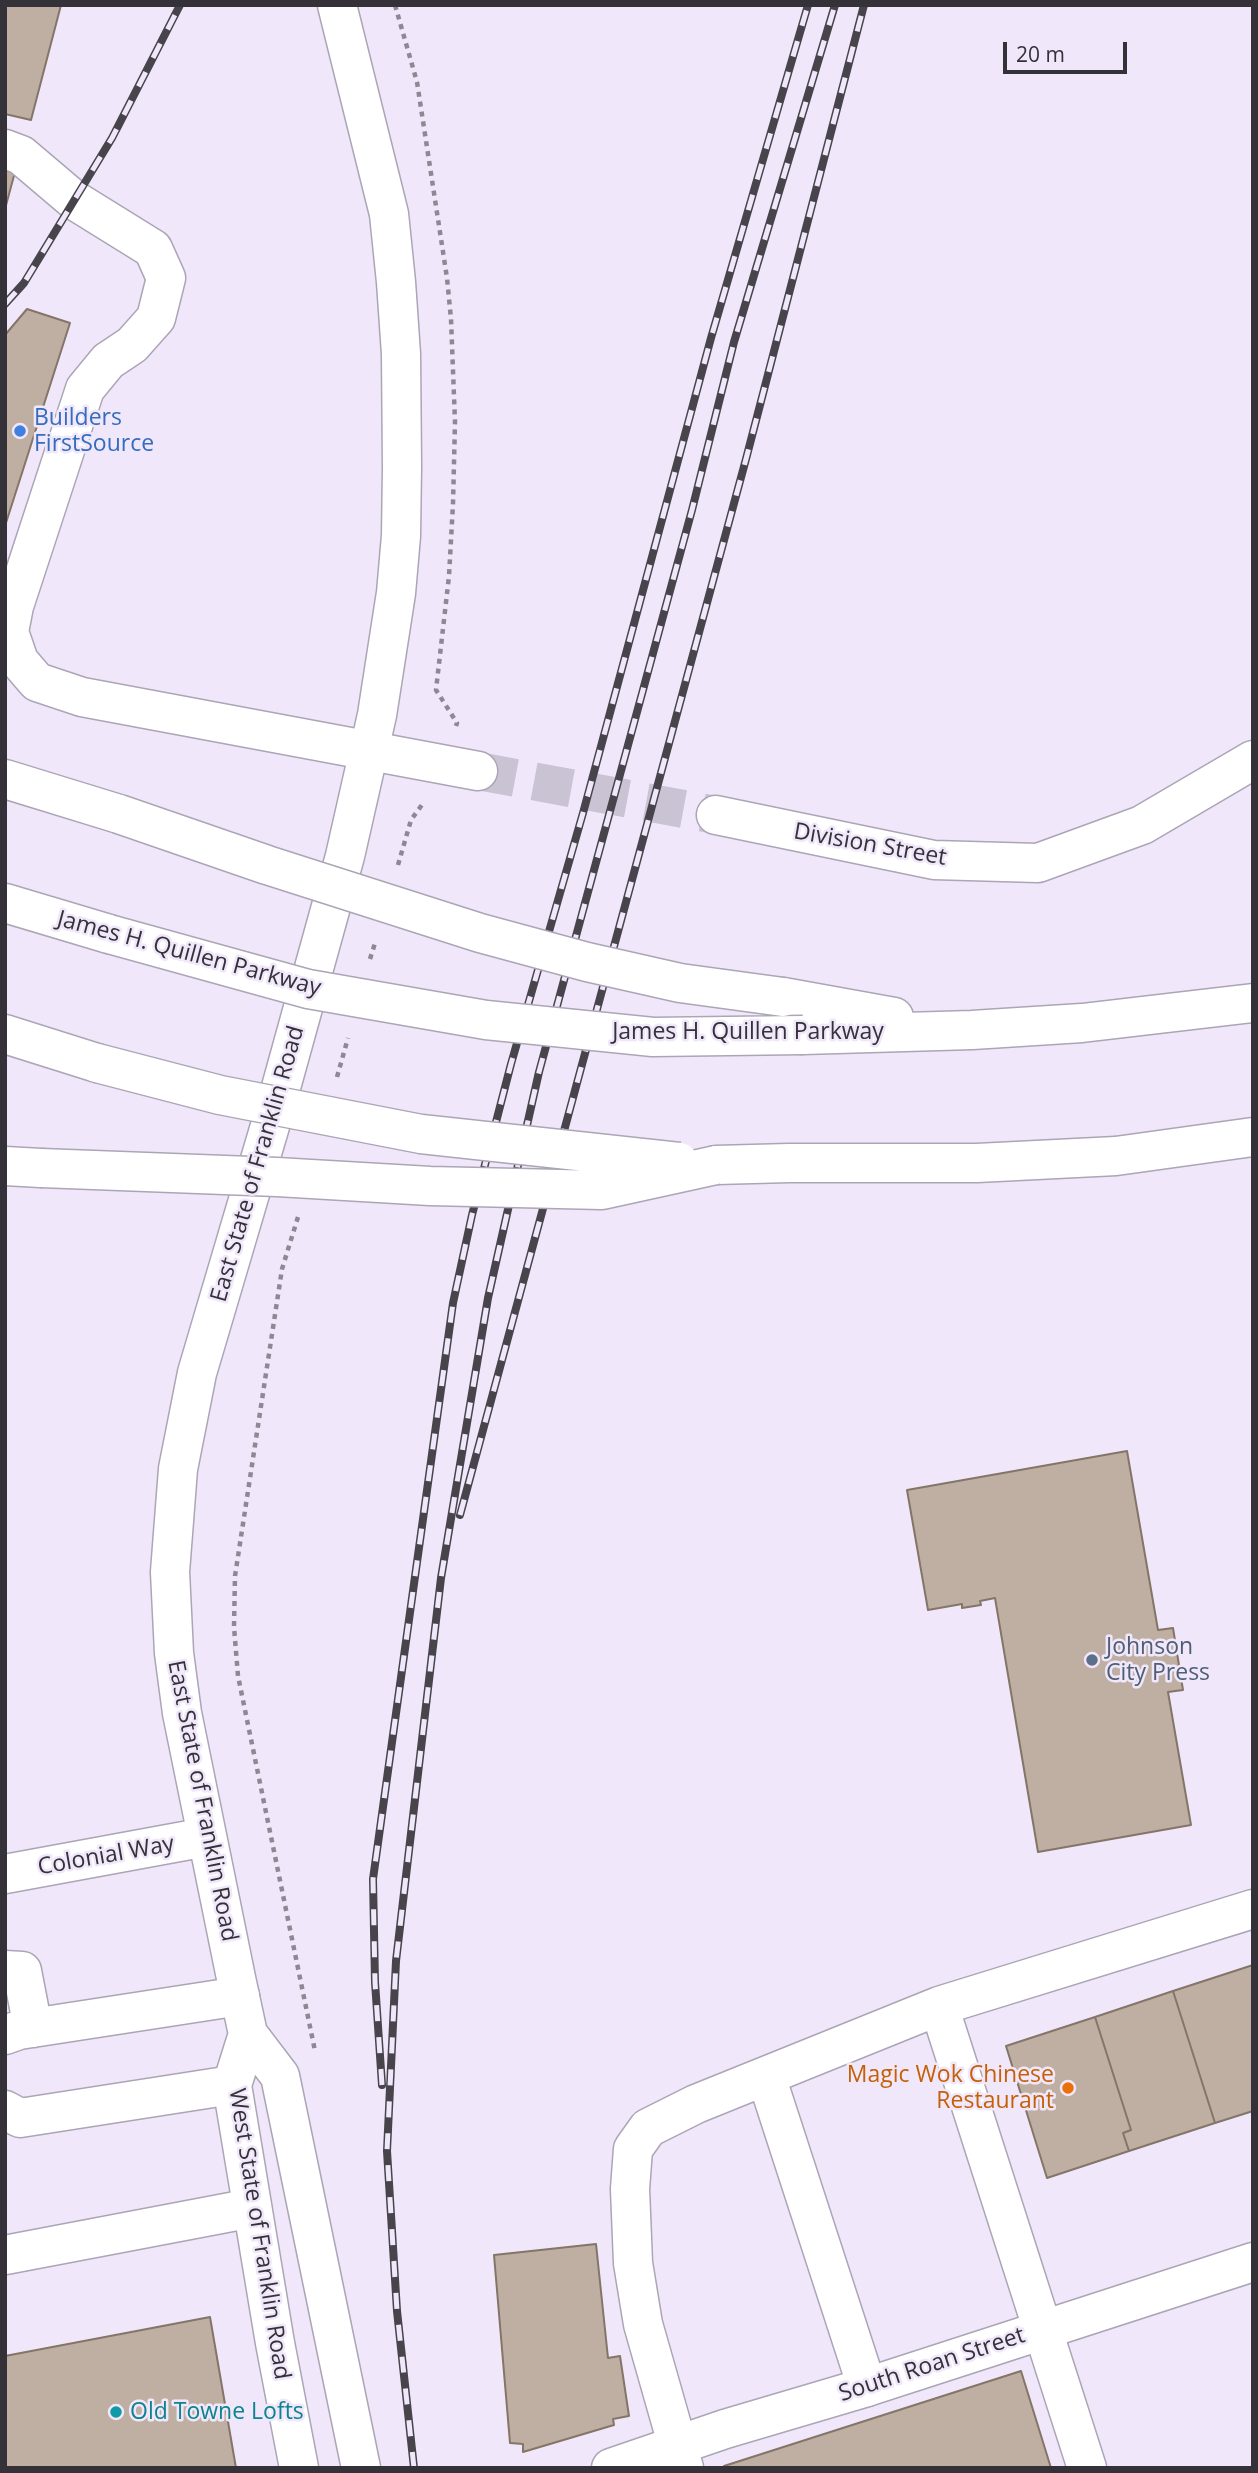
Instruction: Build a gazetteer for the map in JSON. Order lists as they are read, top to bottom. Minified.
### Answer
{"streets":{"main road":["Division Street","James H. Quillen Parkway","East State of Franklin Road","Colonial Way","West State of Franklin Road","South Roan Street"]},"crossings":[["East State of Franklin Road","Colonial Way"],["East State of Franklin Road","West State of Franklin Road"]],"places":["Builders FirstSource","Johnson City Press","Magic Wok Chinese Restaurant","Old Towne Lofts"],"scale_bar":"20 m"}
